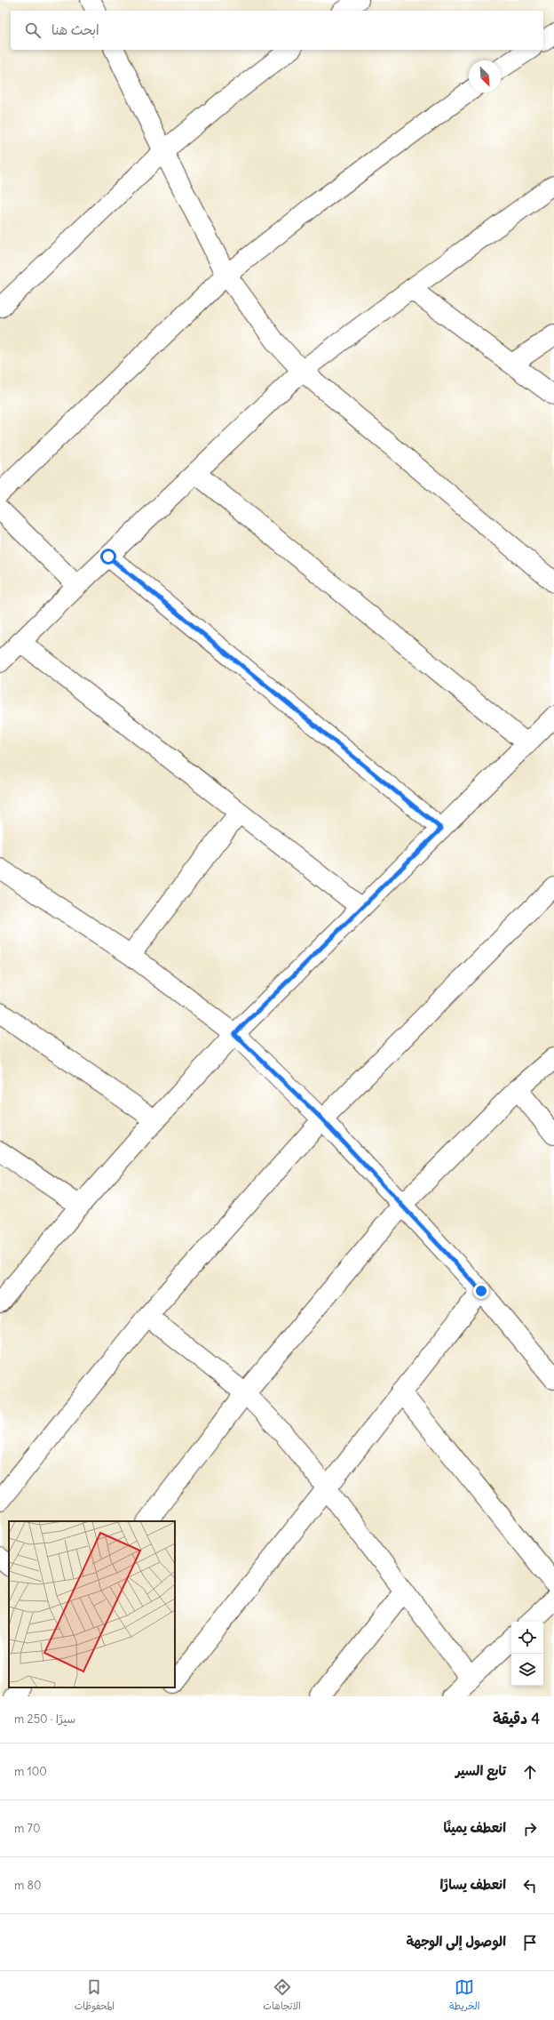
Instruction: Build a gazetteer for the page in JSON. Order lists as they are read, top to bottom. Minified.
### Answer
{"north":"bottom right","page":{"search":"ابحث هنا","heading":["4 دقيقة","سيرًا · 250 m"],"list":[["تابع السير","100 m"],["انعطف يمينًا","70 m"],["انعطف يسارًا","80 m"],"الوصول إلى الوجهة"],"nav":["الخريطة","الاتجاهات","المحفوظات"]}}
